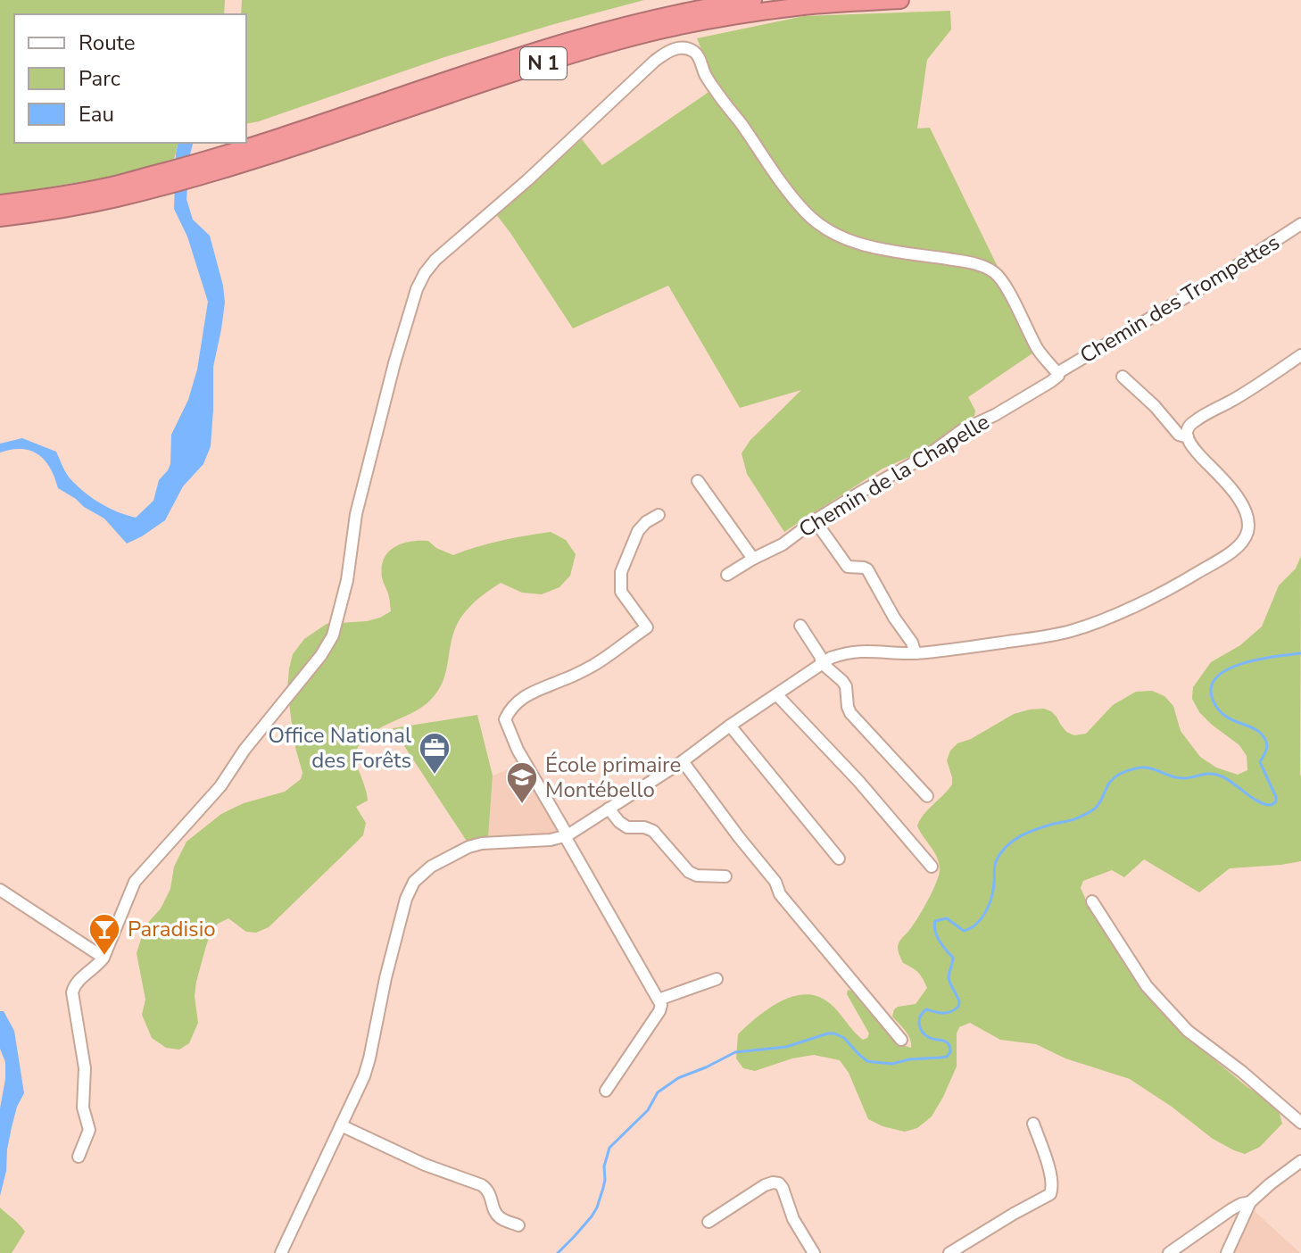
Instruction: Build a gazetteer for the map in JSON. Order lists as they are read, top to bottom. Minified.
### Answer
{"streets":{"highway":["N 1"],"street":["Chemin des Trompettes","Chemin de la Chapelle"]},"crossings":[["Chemin des Trompettes","Chemin de la Chapelle"]],"places":{"office":["Office National des Forêts"],"school or university":["École primaire Montébello"],"bar":["Paradisio"]},"legend":["Route","Parc","Eau"]}
